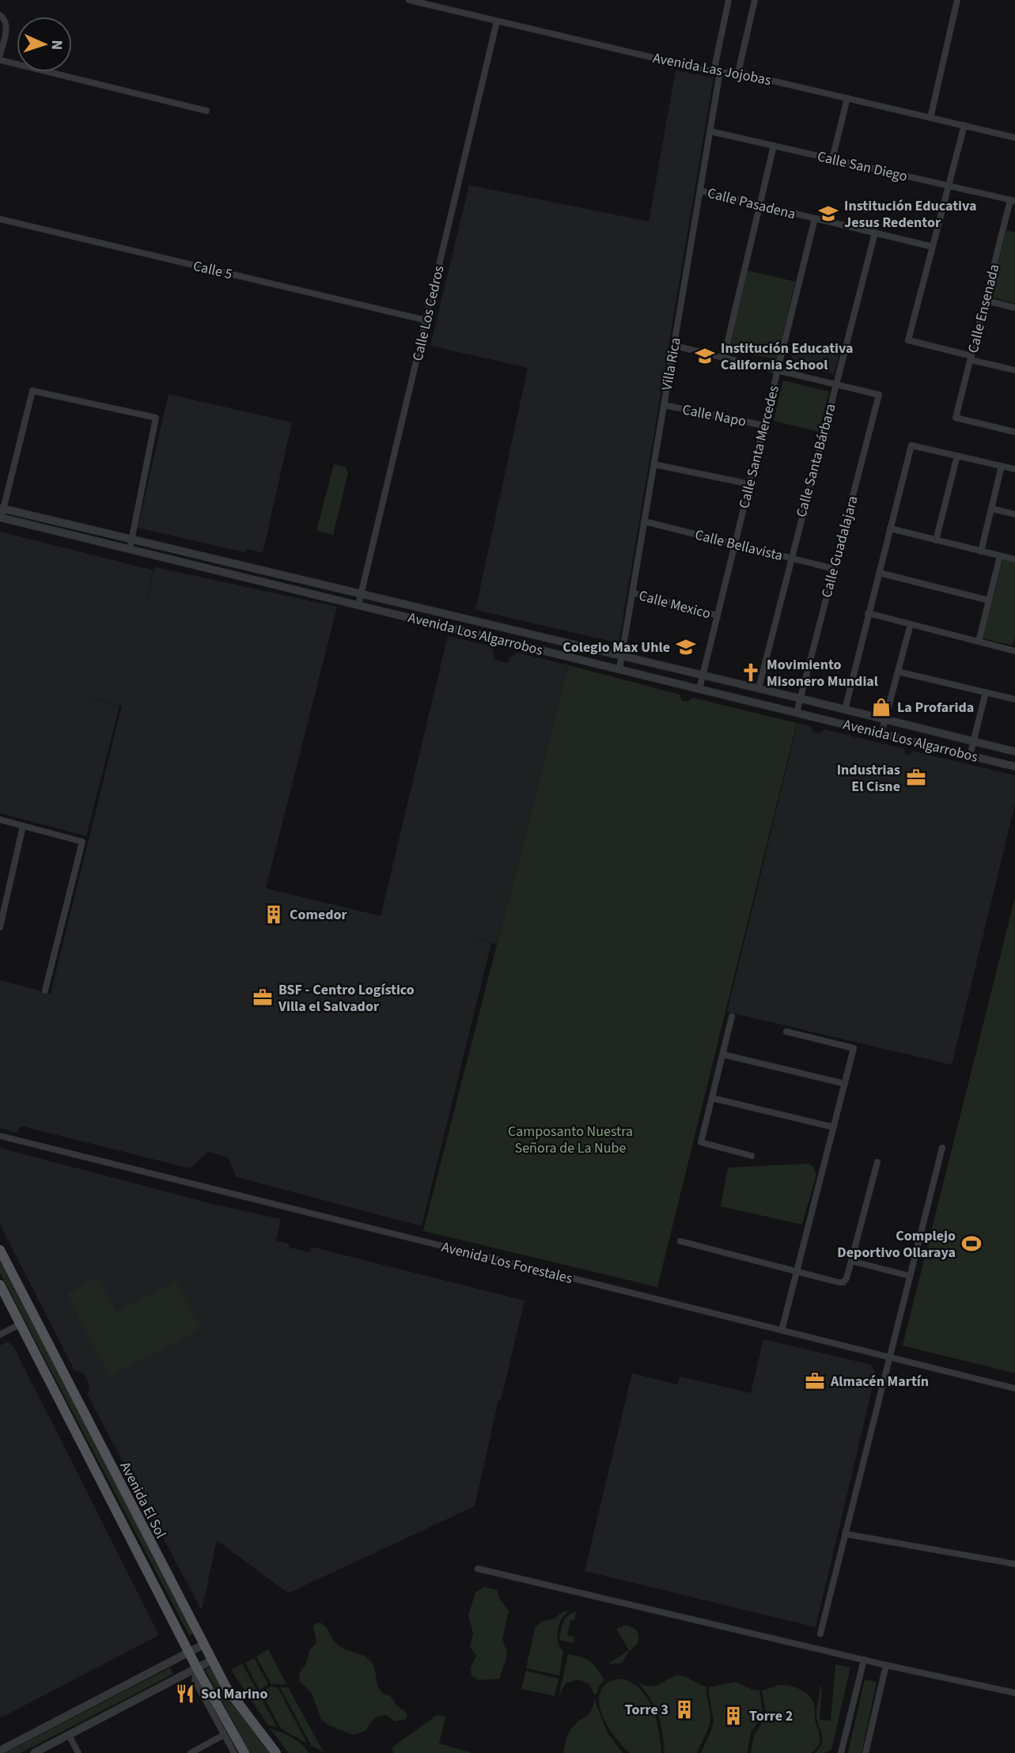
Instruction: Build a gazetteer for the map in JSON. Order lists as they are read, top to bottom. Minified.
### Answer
{"streets":{"main road":["Avenida El Sol"],"street":["Avenida Las Jojobas","Calle San Diego","Calle Pasadena","Calle 5","Calle Ensenada","Calle Los Cedros","Villa Rica","Calle Napo","Calle Santa Mercedes","Calle Santa Bárbara","Calle Bellavista","Calle Guadalajara","Calle Mexico","Avenida Los Algarrobos","Avenida Los Forestales"]},"crossings":[["Avenida Las Jojobas","Calle Los Cedros"],["Avenida Las Jojobas","Villa Rica"],["Calle San Diego","Calle Ensenada"],["Calle San Diego","Villa Rica"],["Calle Pasadena","Villa Rica"],["Calle Pasadena","Calle Santa Mercedes"],["Calle Pasadena","Calle Santa Bárbara"],["Calle 5","Calle Los Cedros"],["Calle Los Cedros","Avenida Los Algarrobos"],["Villa Rica","Calle Napo"],["Villa Rica","Calle Bellavista"],["Villa Rica","Calle Mexico"],["Villa Rica","Avenida Los Algarrobos"],["Calle Napo","Calle Santa Mercedes"],["Calle Santa Mercedes","Calle Bellavista"],["Calle Santa Mercedes","Calle Mexico"],["Calle Santa Mercedes","Avenida Los Algarrobos"],["Calle Santa Bárbara","Calle Bellavista"],["Calle Santa Bárbara","Calle Guadalajara"],["Calle Santa Bárbara","Avenida Los Algarrobos"],["Calle Bellavista","Calle Guadalajara"],["Calle Guadalajara","Avenida Los Algarrobos"]],"parks":["Camposanto Nuestra Señora de La Nube"],"places":{"school or university":["Institución Educativa Jesus Redentor","Institución Educativa California School","Colegio Max Uhle"],"church":["Movimiento Misonero Mundial"],"shop":["La Profarida"],"office":["Industrias El Cisne","BSF - Centro Logístico Villa el Salvador","Almacén Martín"],"building":["Comedor","Torre 3","Torre 2"],"sports":["Complejo Deportivo Ollaraya"],"restaurant":["Sol Marino"]},"north":"right"}
